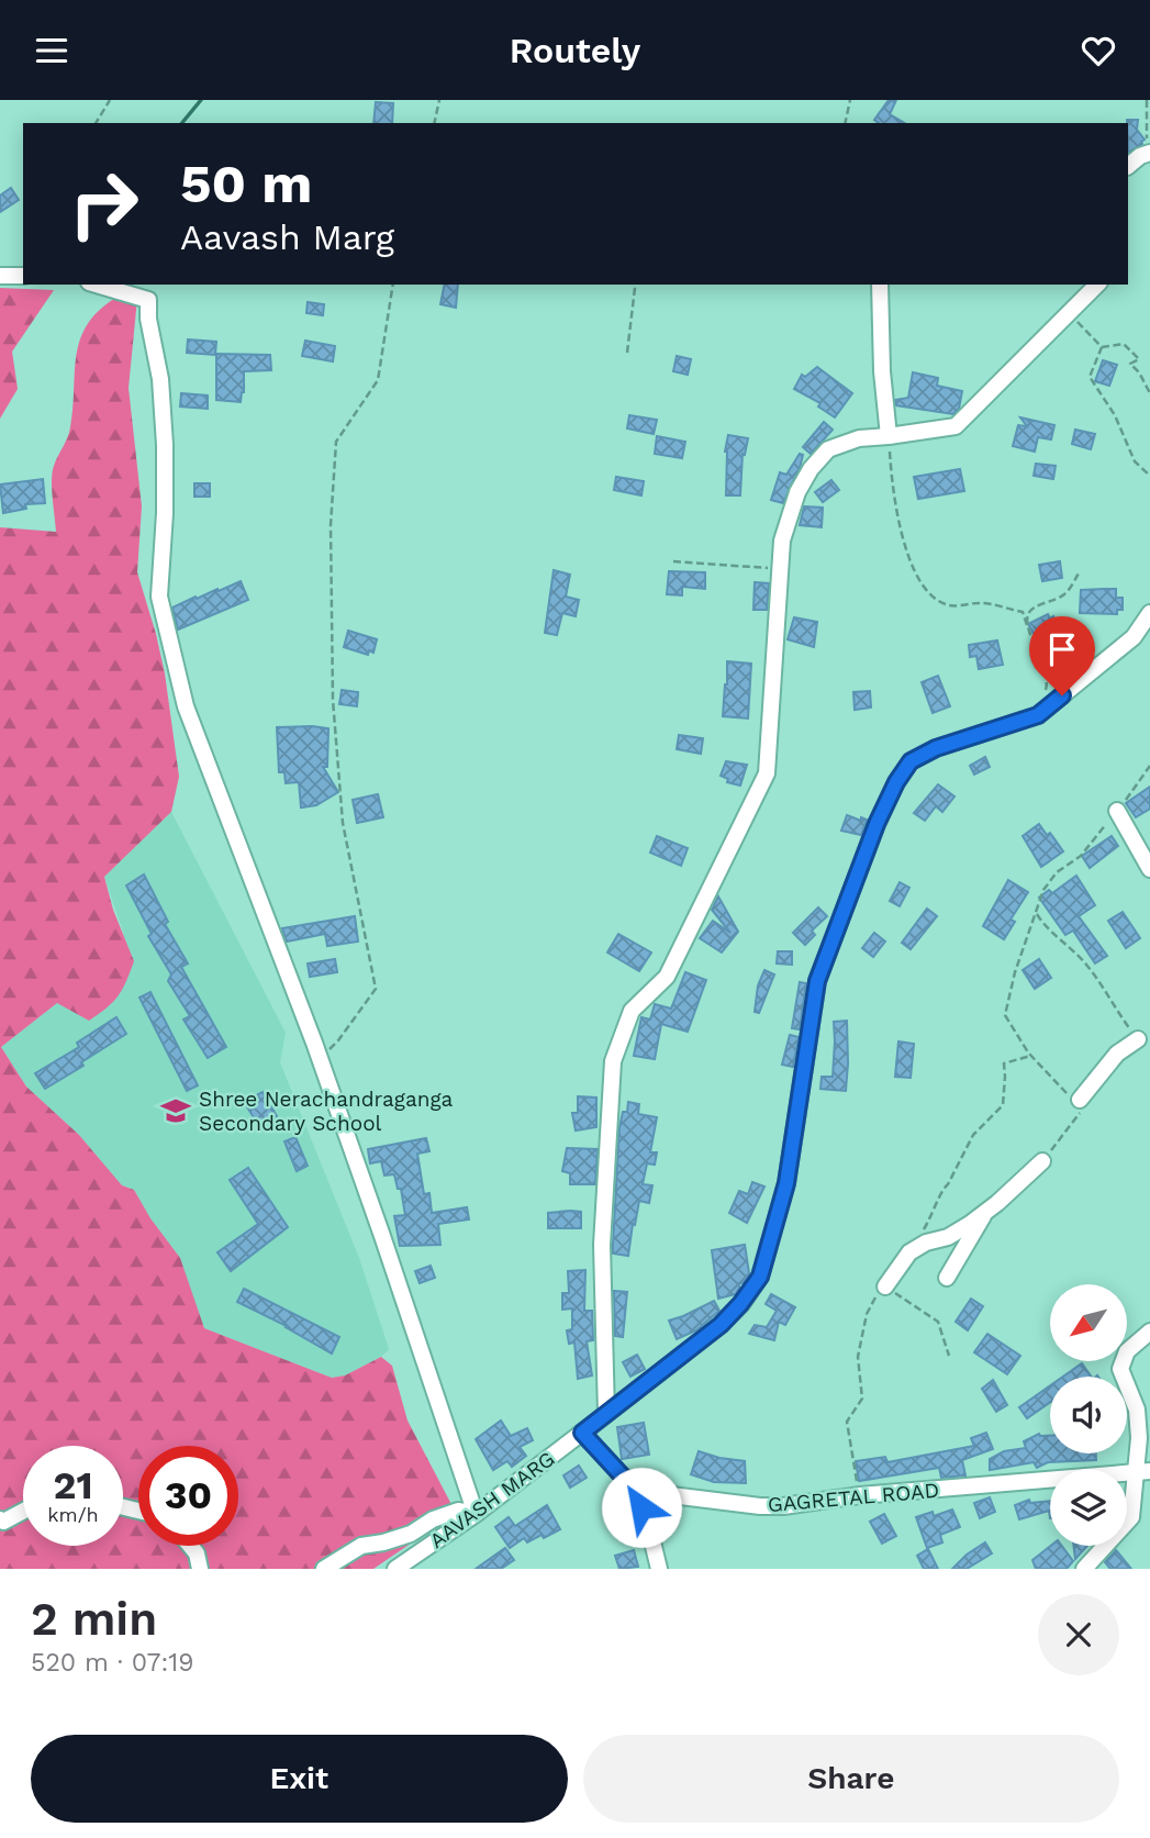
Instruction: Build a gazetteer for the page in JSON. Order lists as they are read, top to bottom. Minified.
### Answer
{"streets":{"street":["GAGRETAL ROAD","AAVASH MARG"]},"places":{"school or university":["Shree Nerachandraganga Secondary School"]},"north":"bottom left","page":{"header":"Routely","turn":["50 m","Aavash Marg"],"speed":"21 km/h","limit":"30","heading":["2 min","520 m · 07:19"],"buttons":["Exit","Share"]}}
